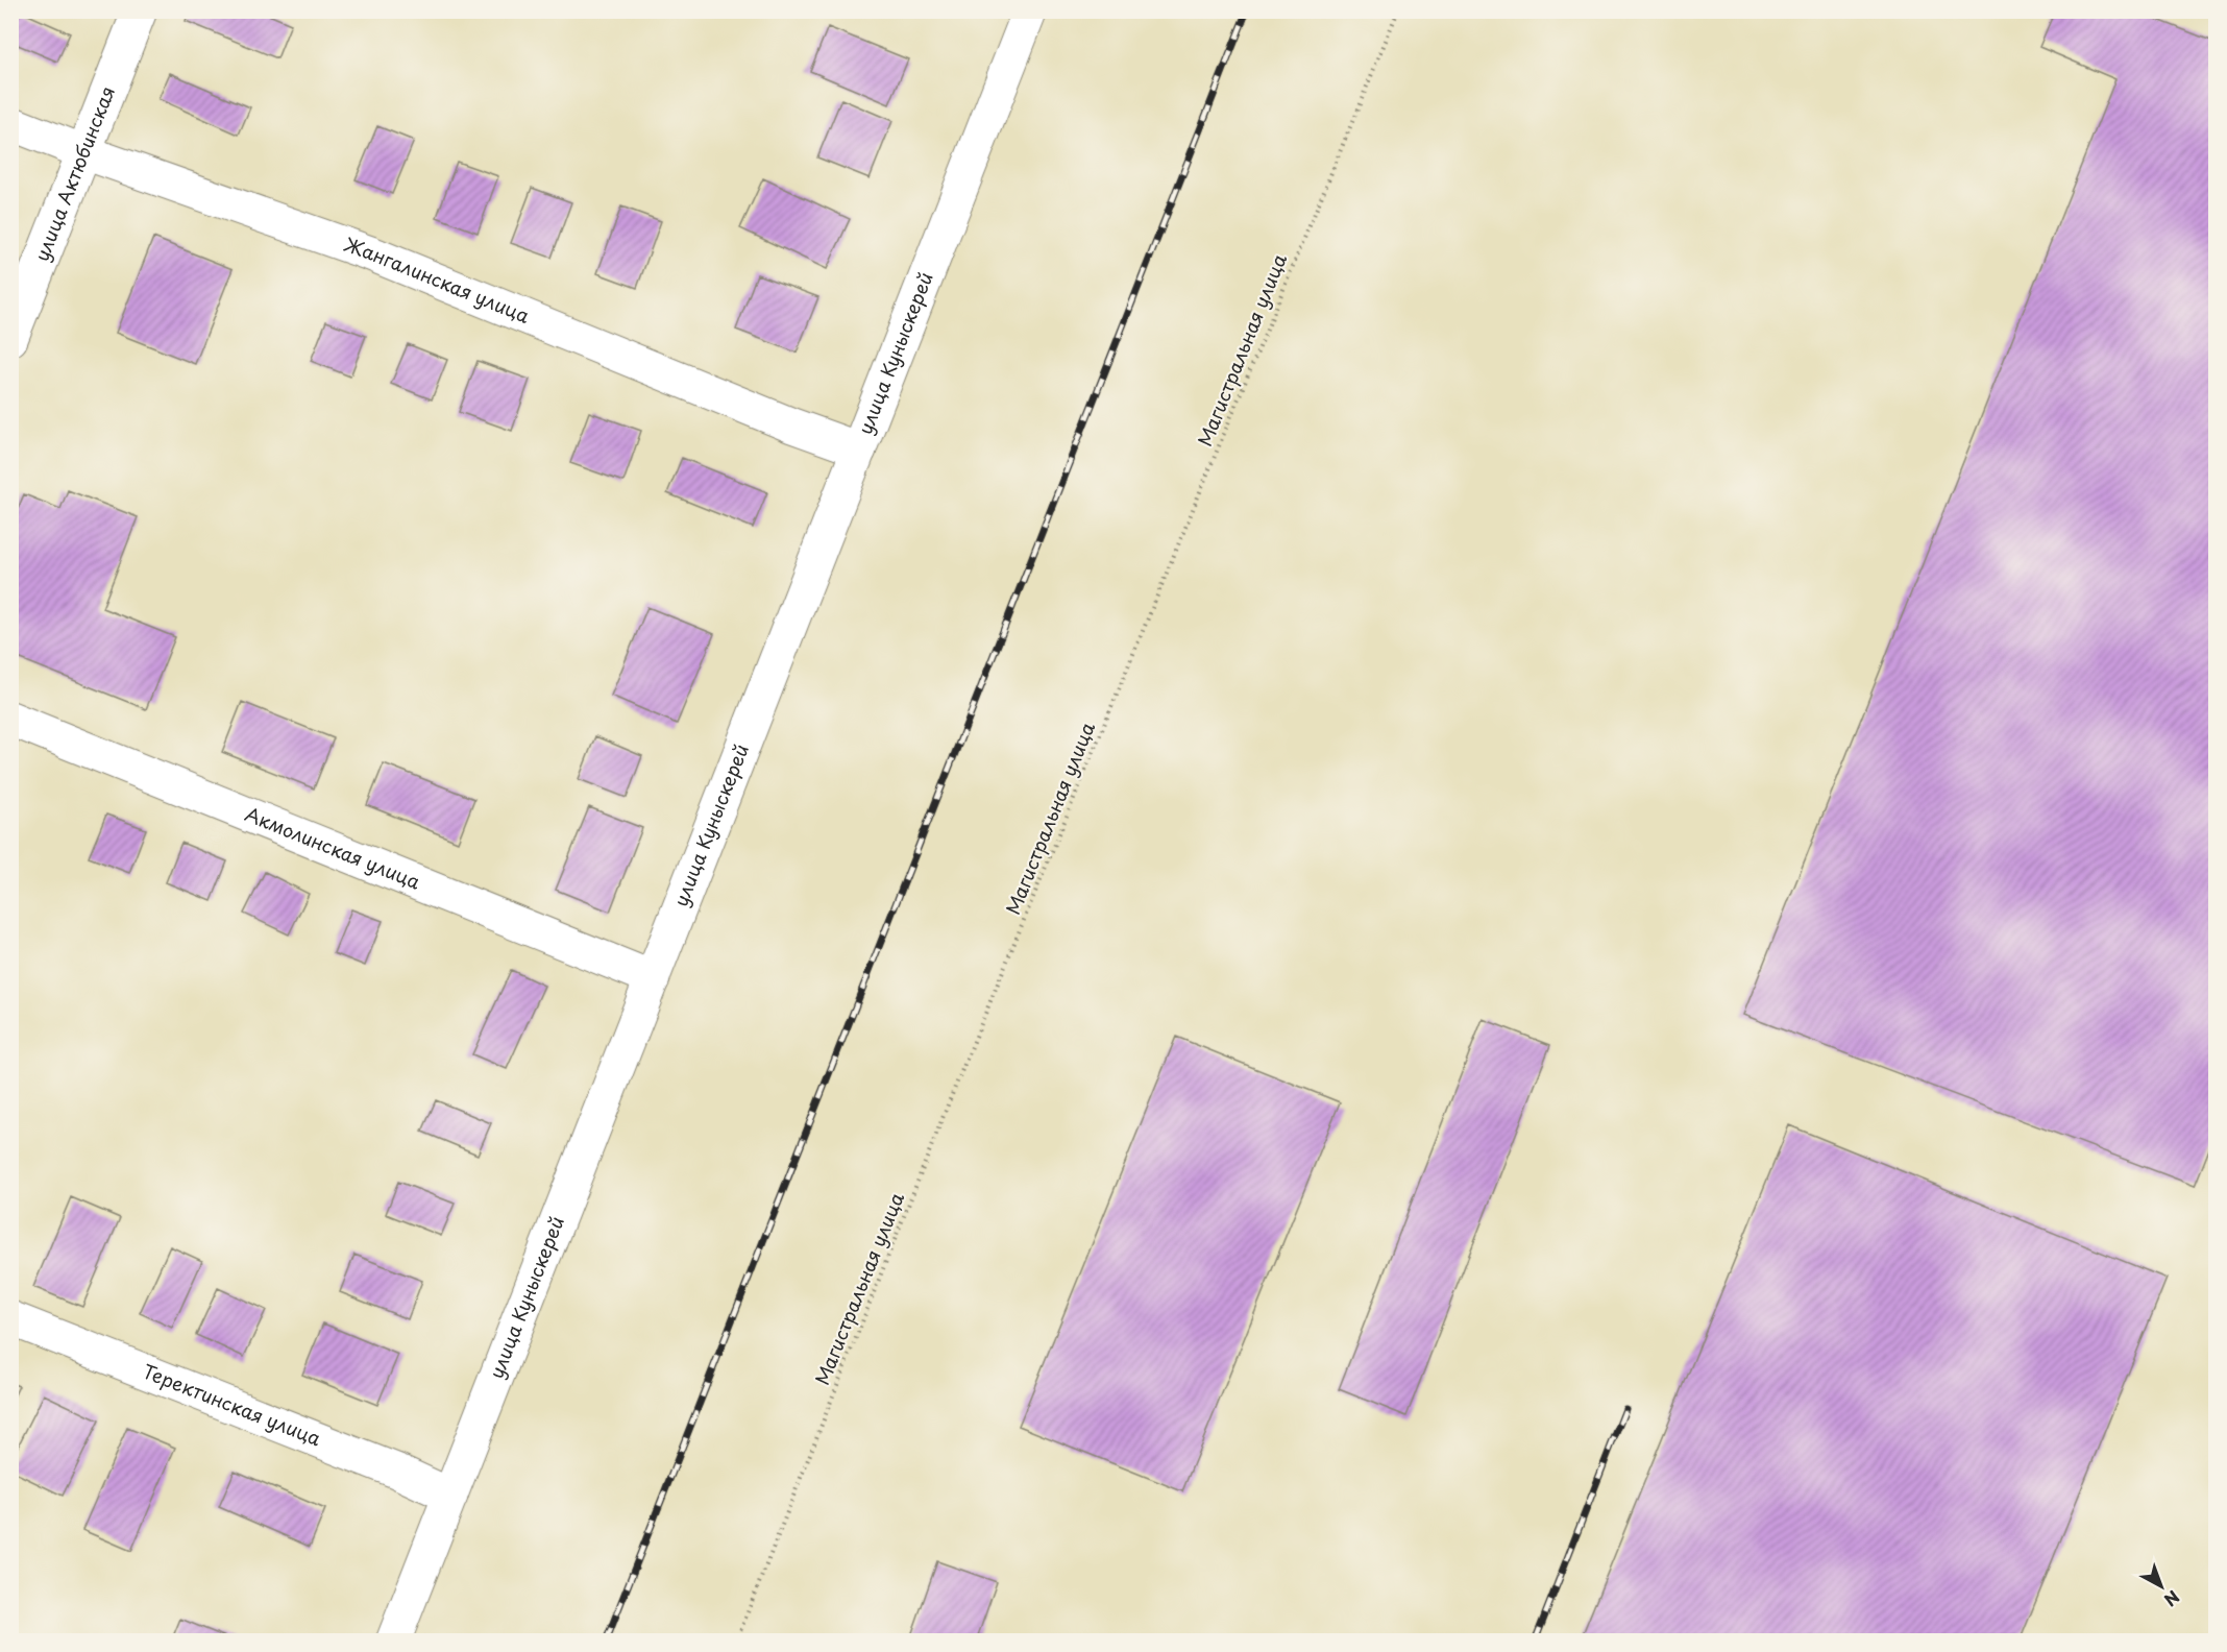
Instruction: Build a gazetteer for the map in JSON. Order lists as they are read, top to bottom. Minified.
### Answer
{"streets":{"street":["улица Актюбинская","Жангалинская улица","улица Куныскерей","Акмолинская улица","Теректинская улица"],"path":["Магистральная улица"]},"crossings":[["улица Актюбинская","Жангалинская улица"],["Жангалинская улица","улица Куныскерей"],["улица Куныскерей","Акмолинская улица"],["улица Куныскерей","Теректинская улица"]],"north":"bottom right"}
